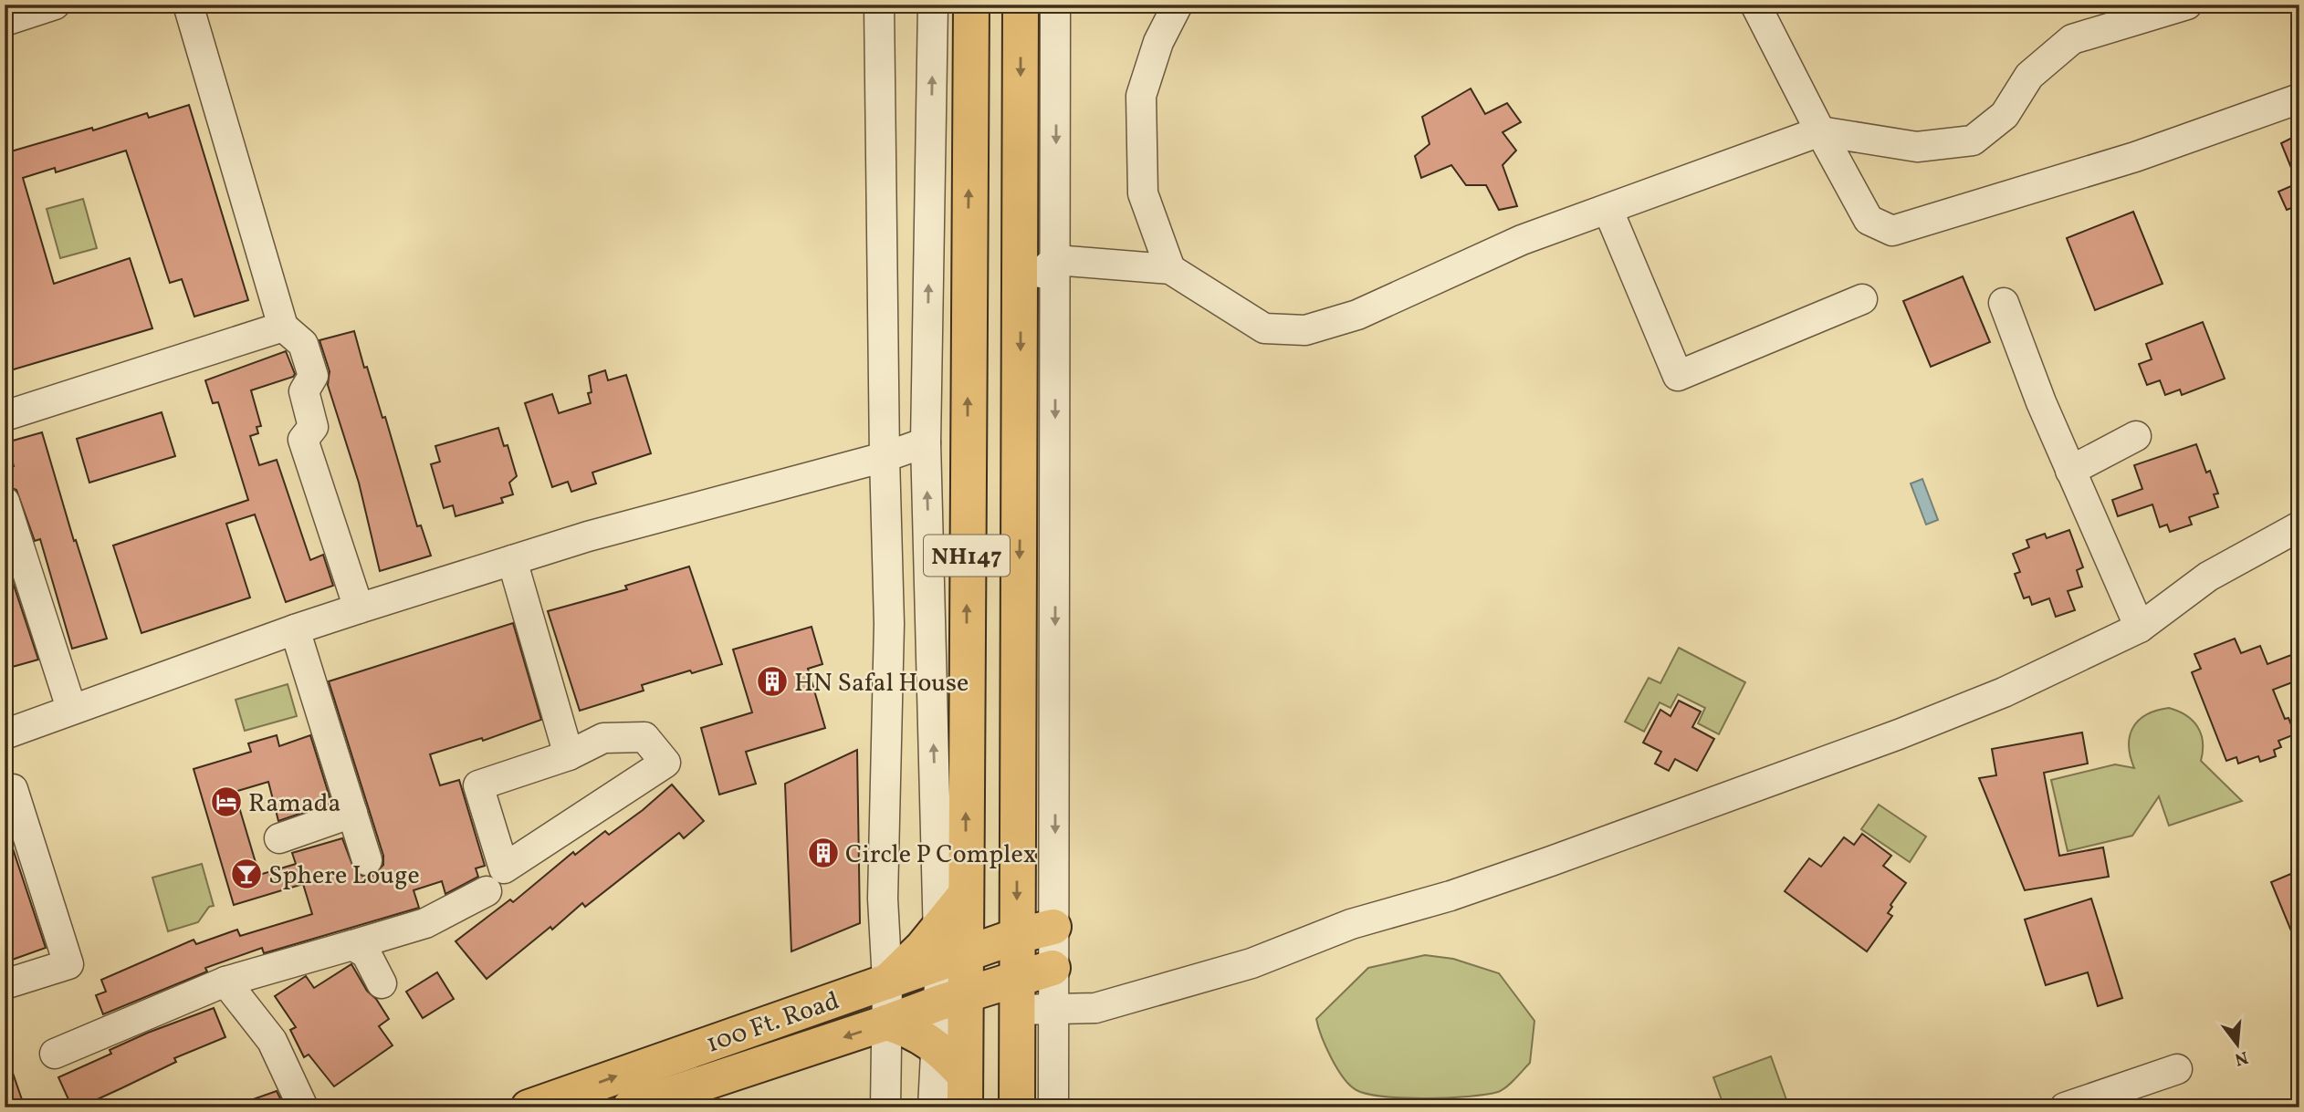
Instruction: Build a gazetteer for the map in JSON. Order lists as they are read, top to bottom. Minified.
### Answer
{"streets":{"main road":["NH147","100 Ft. Road"]},"crossings":[["NH147","100 Ft. Road"]],"places":{"building":["HN Safal House","Circle P Complex"],"hotel":["Ramada"],"bar":["Sphere Louge"]},"north":"bottom"}
